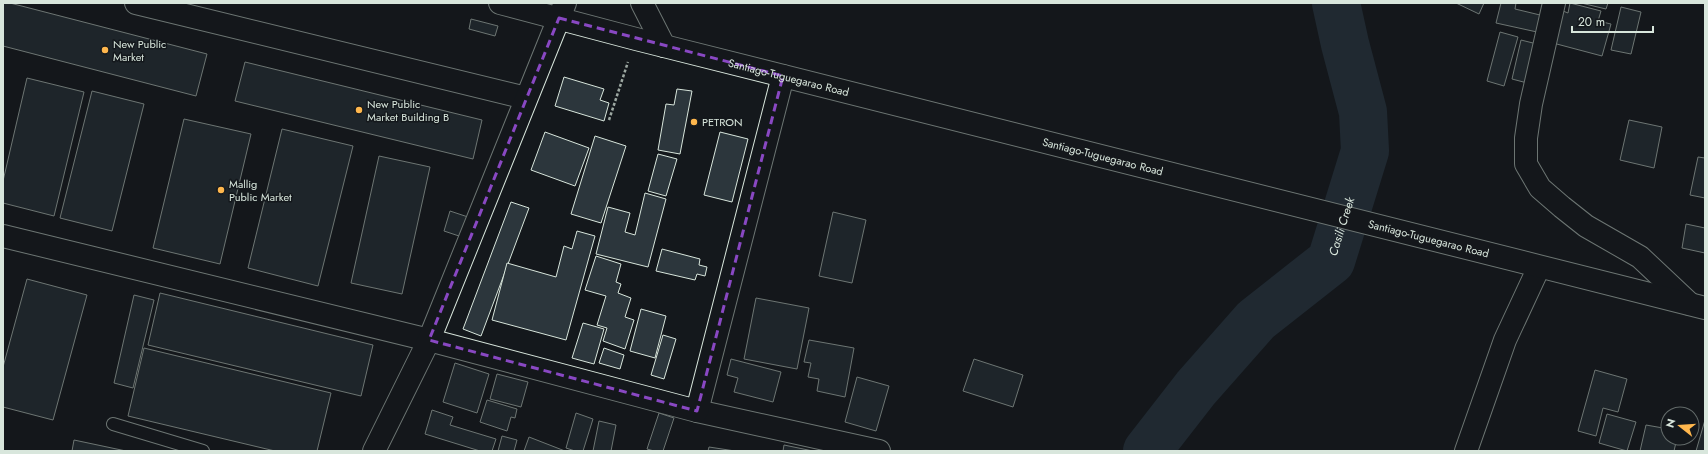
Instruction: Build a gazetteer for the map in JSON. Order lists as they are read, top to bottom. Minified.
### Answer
{"streets":{"main road":["Santiago-Tuguegarao Road"]},"water":["Casili Creek"],"places":["New Public Market","New Public Market Building B","PETRON","Mallig Public Market"],"scale_bar":"20 m","north":"left"}
